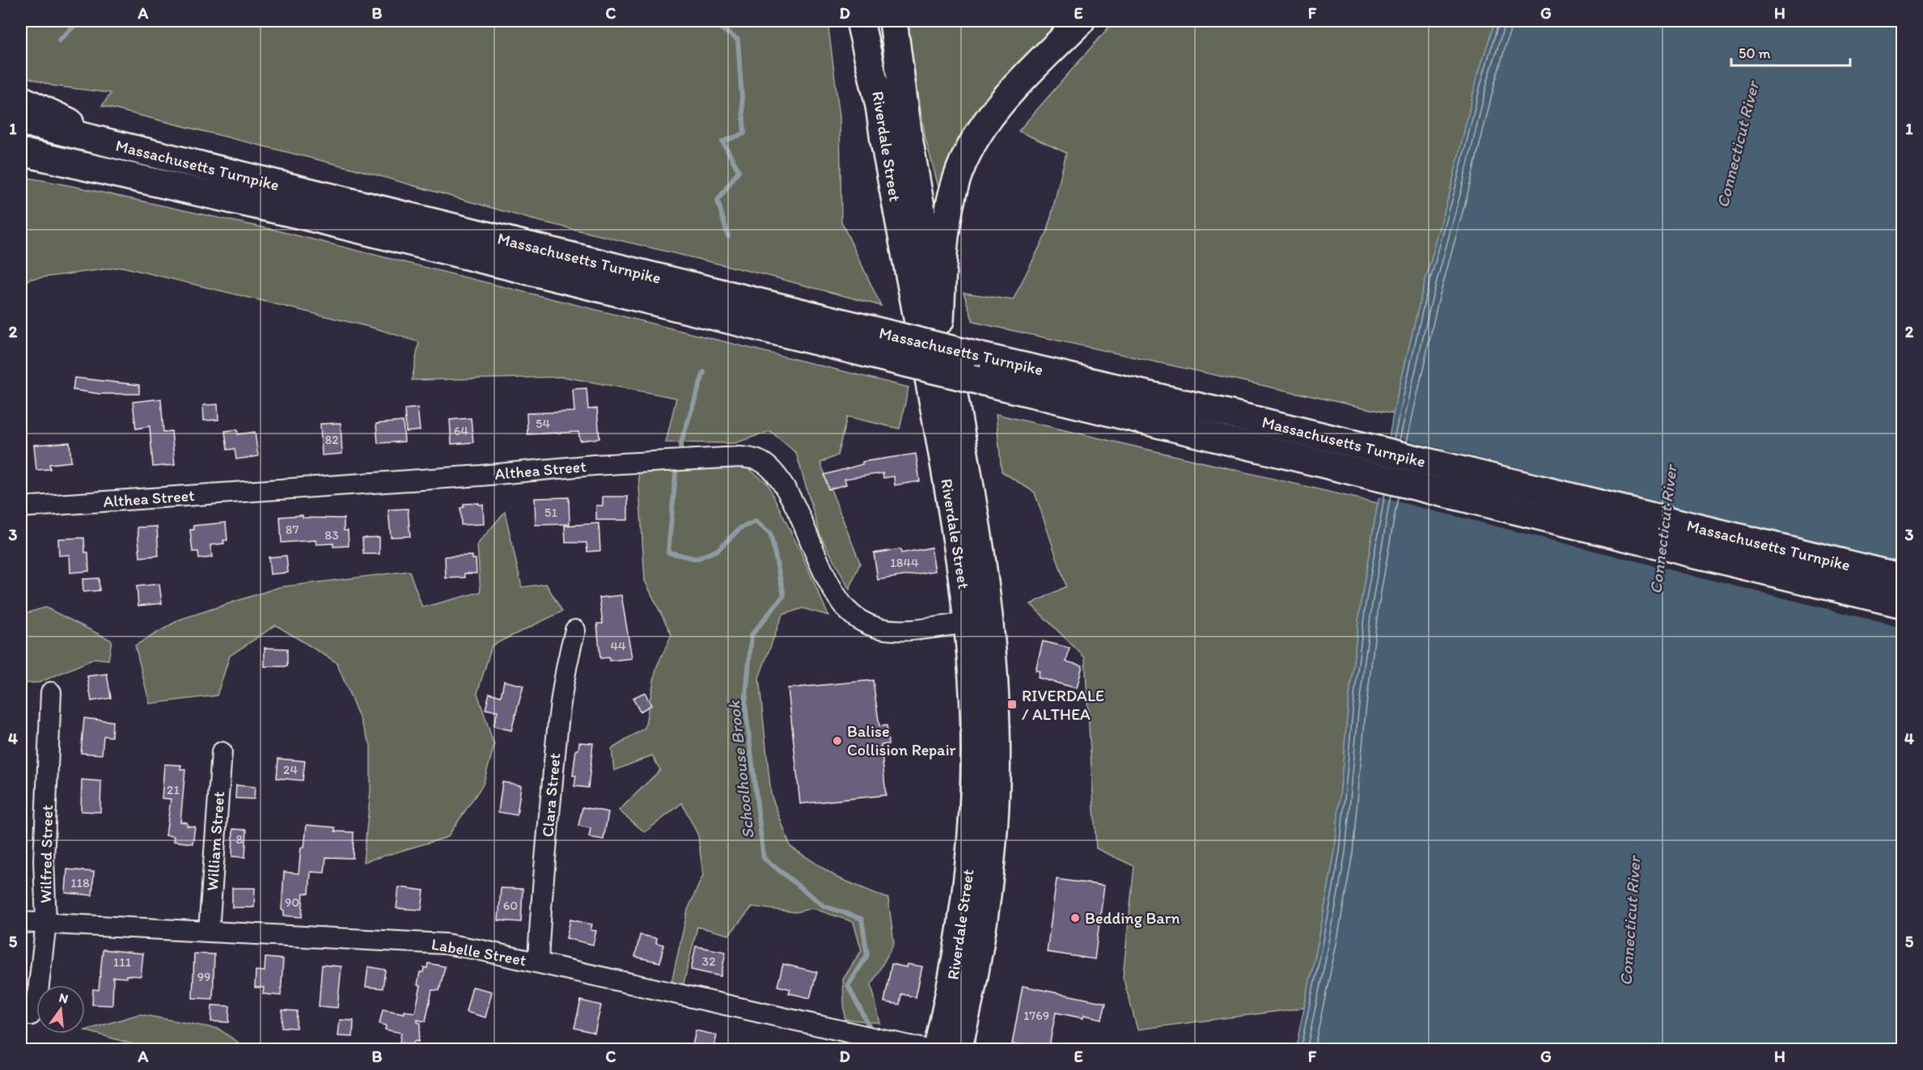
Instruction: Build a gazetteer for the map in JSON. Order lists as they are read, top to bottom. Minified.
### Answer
{"streets":{"main road":["Riverdale Street","Massachusetts Turnpike"],"street":["Althea Street","Clara Street","William Street","Wilfred Street","Labelle Street"]},"crossings":[["Riverdale Street","Althea Street"],["Clara Street","Labelle Street"],["William Street","Labelle Street"],["Wilfred Street","Labelle Street"]],"water":["Connecticut River","Schoolhouse Brook"],"places":{"transit":["RIVERDALE / ALTHEA"],"other":["Balise Collision Repair","Bedding Barn"]},"house_numbers":["54","64","82","51","87","83","1844","44","24","21","8","118","90","60","32","111","99","1769"],"scale_bar":"50 m","north":"top","grid":{"columns":["A","B","C","D","E","F","G","H"],"rows":["1","2","3","4","5"]}}
